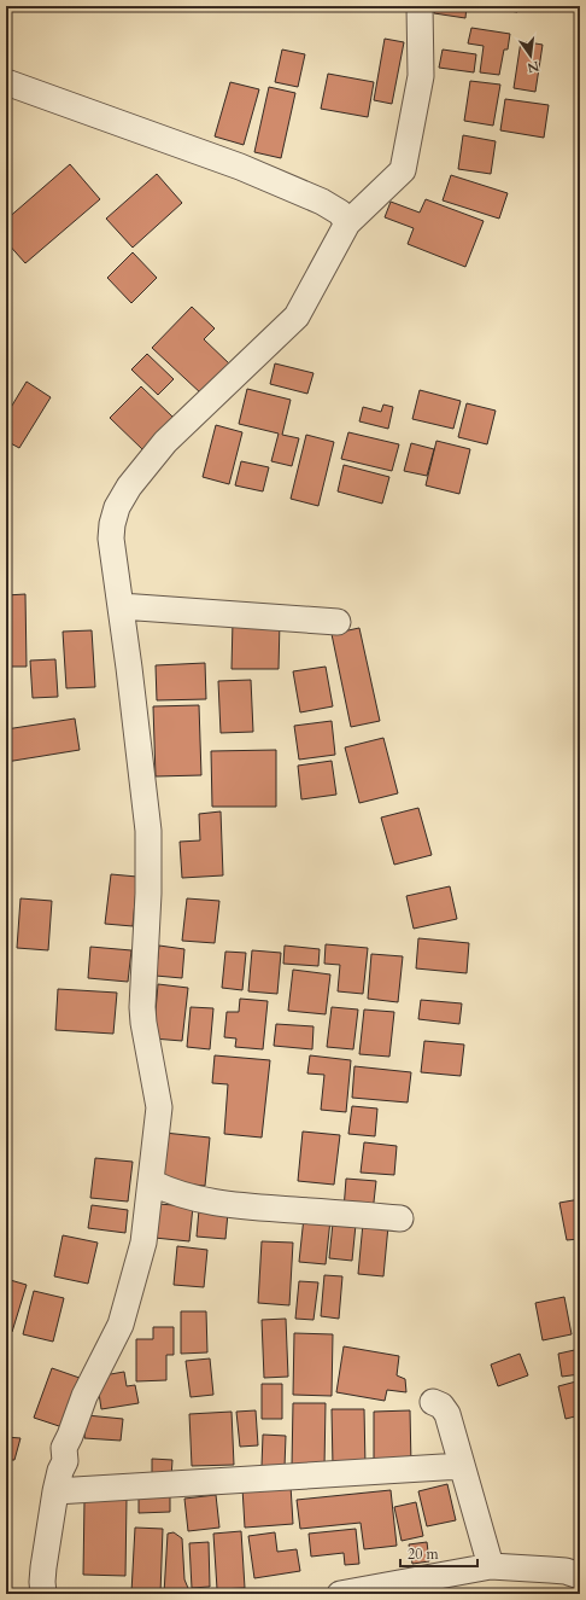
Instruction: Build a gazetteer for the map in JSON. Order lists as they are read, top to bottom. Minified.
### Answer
{"scale_bar":"20 m","north":"bottom"}
